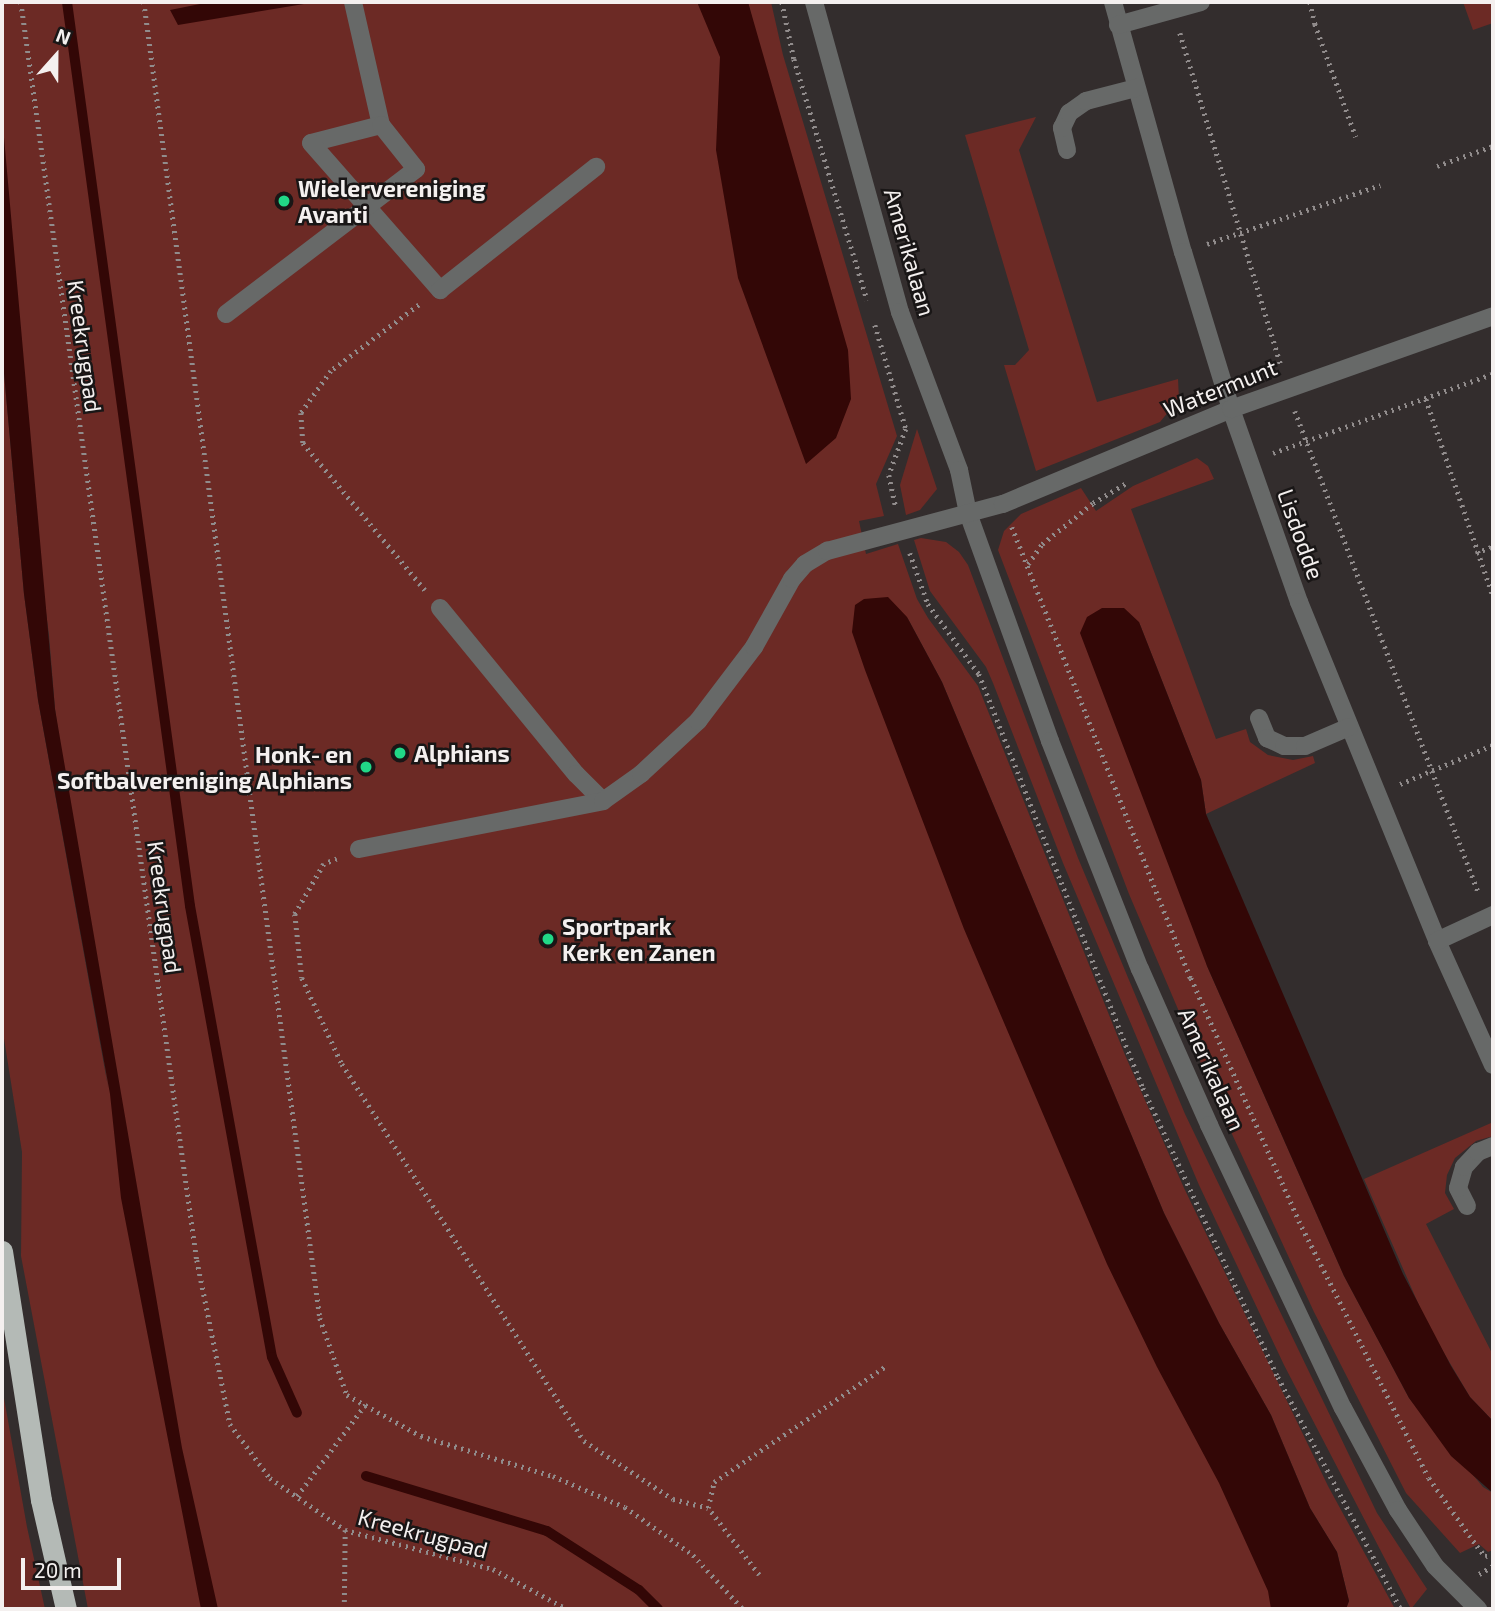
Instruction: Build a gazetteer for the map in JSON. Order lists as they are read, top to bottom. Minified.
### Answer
{"streets":{"street":["Amerikalaan","Watermunt","Lisdodde"],"path":["Kreekrugpad"]},"crossings":[["Amerikalaan","Watermunt"],["Watermunt","Lisdodde"]],"places":["Wielervereniging Avanti","Alphians","Honk- en Softbalvereniging Alphians","Sportpark Kerk en Zanen"],"scale_bar":"20 m","north":"top"}
